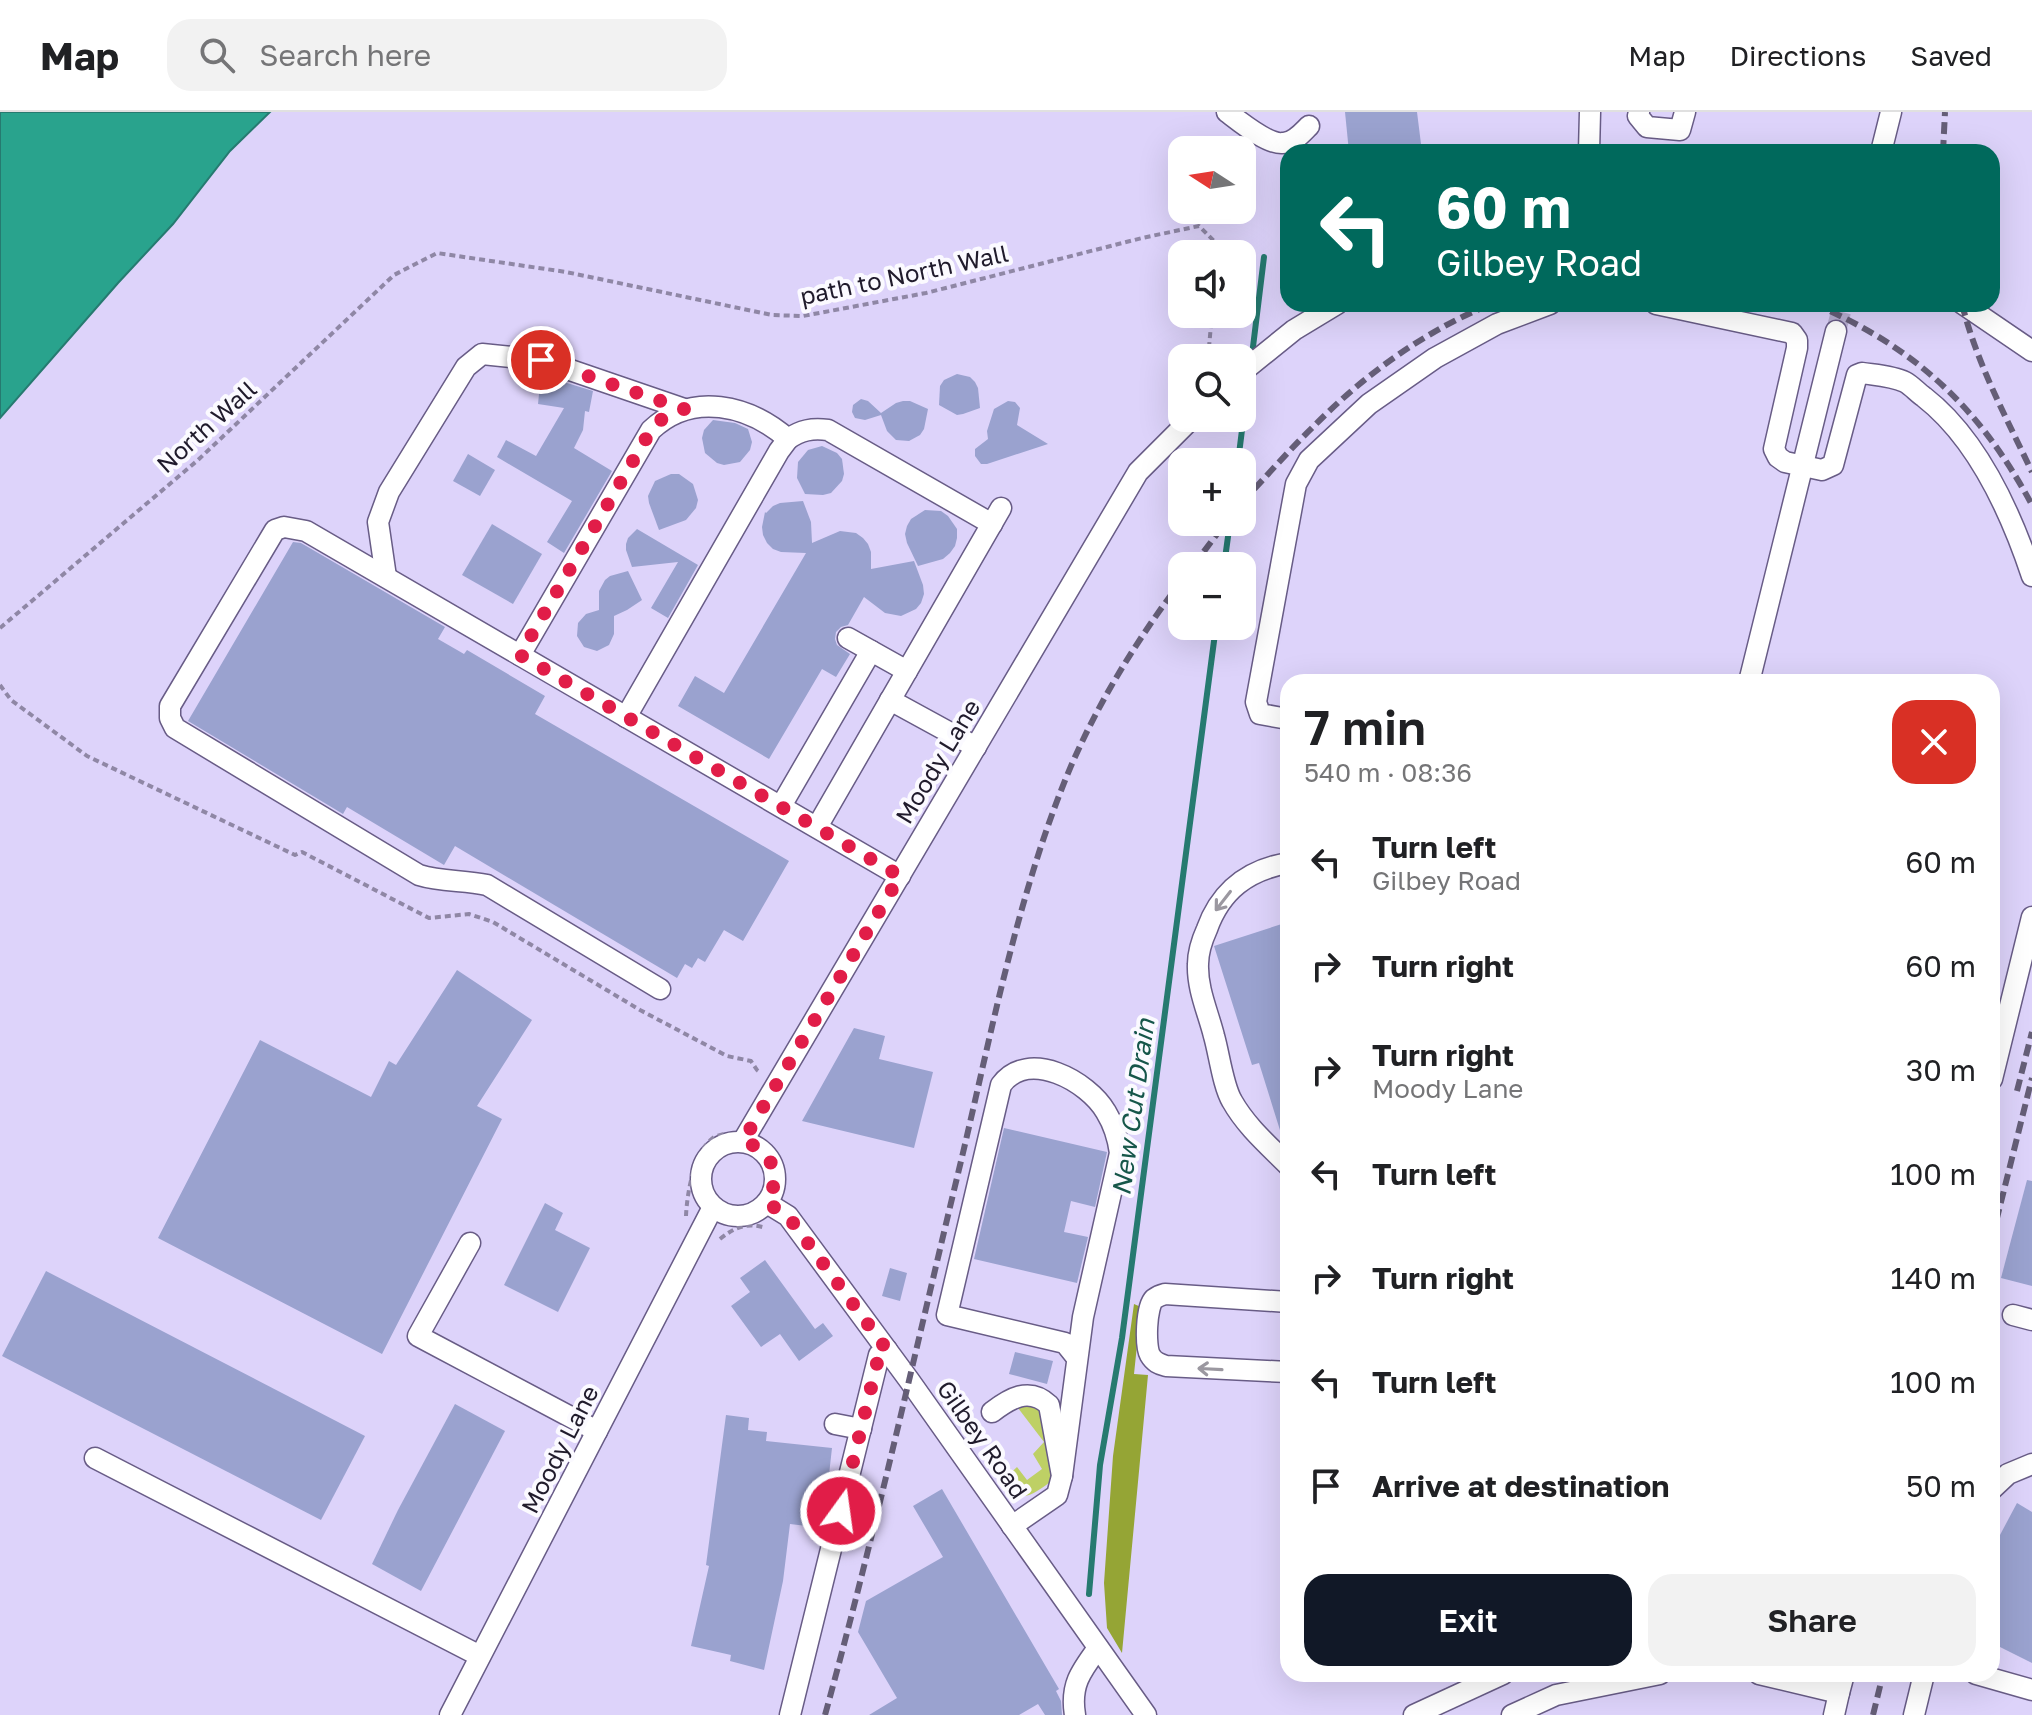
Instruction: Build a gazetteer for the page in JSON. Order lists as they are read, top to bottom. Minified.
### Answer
{"streets":{"street":["Moody Lane","Gilbey Road"],"path":["path to North Wall","North Wall"]},"crossings":[["path to North Wall","North Wall"],["Moody Lane","Gilbey Road"]],"water":["New Cut Drain"],"north":"left","page":{"header":"Map","search":"Search here","nav":["Map","Directions","Saved"],"map_buttons":["+","−"],"turn":["60 m","Gilbey Road"],"heading":["7 min","540 m · 08:36"],"list":[{"name":"Turn left","note":"Gilbey Road","value":"60 m"},{"name":"Turn right","value":"60 m"},{"name":"Turn right","note":"Moody Lane","value":"30 m"},{"name":"Turn left","value":"100 m"},{"name":"Turn right","value":"140 m"},{"name":"Turn left","value":"100 m"},{"name":"Arrive at destination","value":"50 m"}],"buttons":["Exit","Share"]}}
